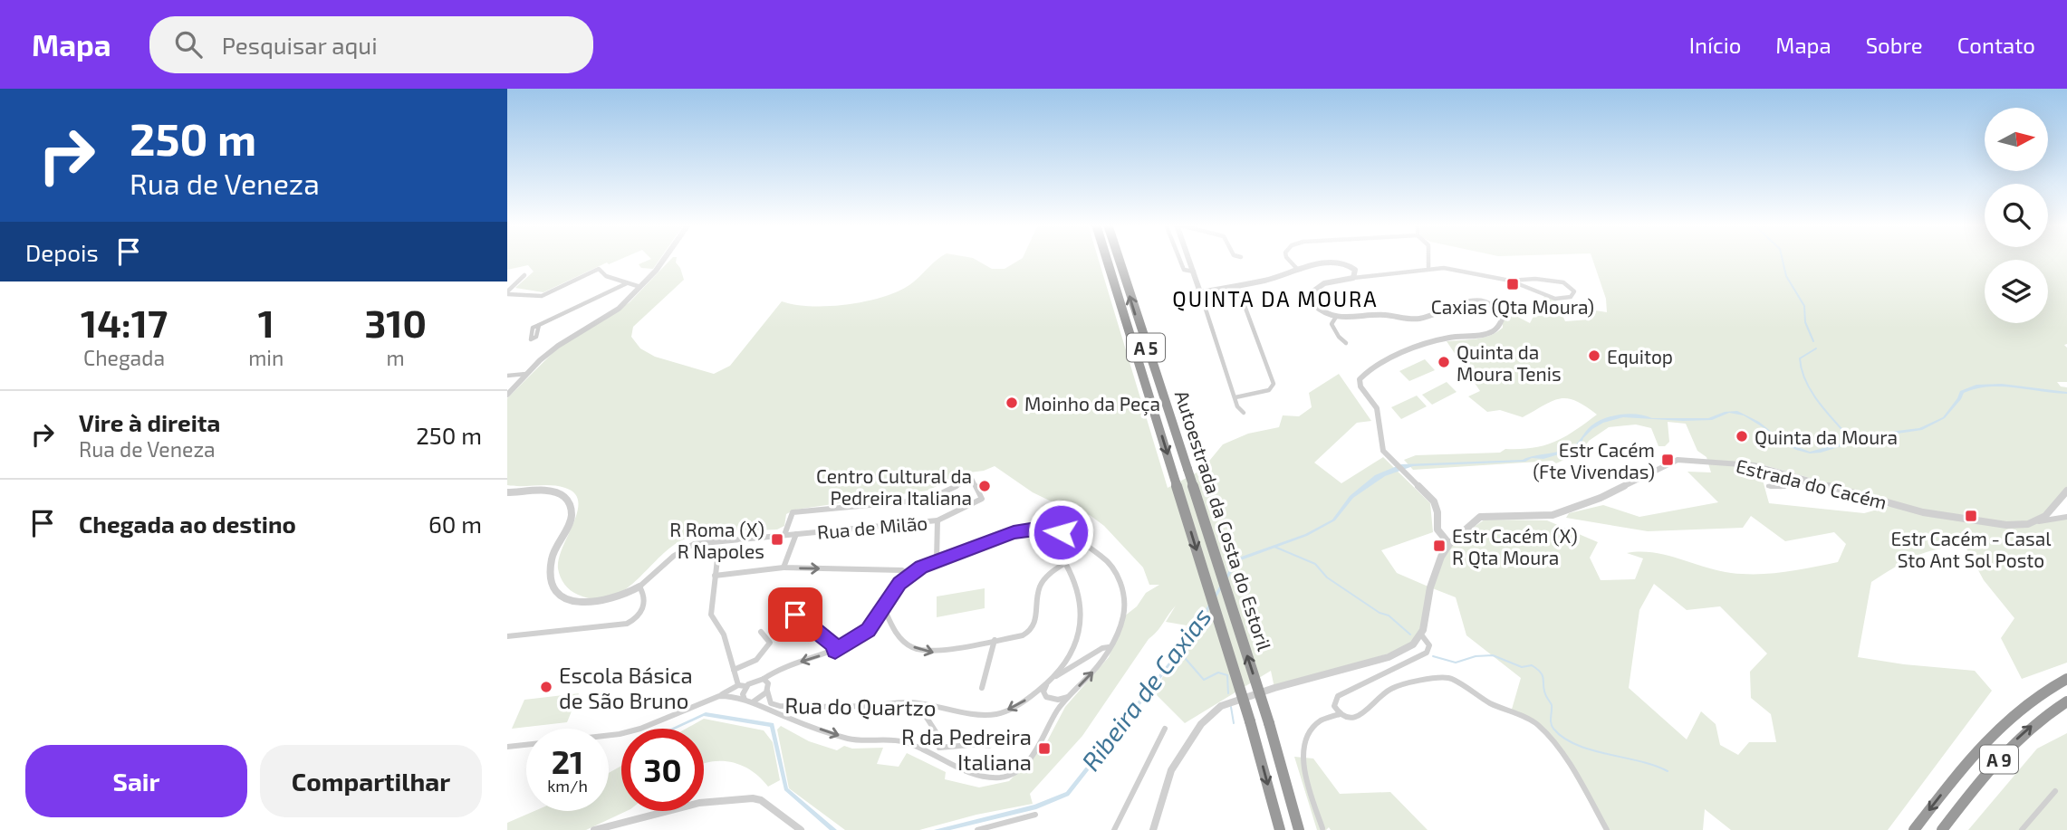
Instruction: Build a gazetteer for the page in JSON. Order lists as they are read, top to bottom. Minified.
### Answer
{"streets":{"highway":["A 5","Autoestrada da Costa do Estoril","A 9"],"street":["Estrada do Cacém","Rua de Milão","Rua do Quartzo"]},"districts":["QUINTA DA MOURA"],"water":["Ribeira de Caxias"],"places":{"transit":["Caxias (Qta Moura)","Estr Cacém (Fte Vivendas)","Estr Cacém - Casal Sto Ant Sol Posto","R Roma (X) R Napoles","Estr Cacém (X) R Qta Moura","R da Pedreira Italiana"],"other":["Equitop","Quinta da Moura Tenis","Moinho da Peça","Quinta da Moura","Centro Cultural da Pedreira Italiana","Escola Básica de São Bruno"]},"north":"right","page":{"header":"Mapa","search":"Pesquisar aqui","nav":["Início","Mapa","Sobre","Contato"],"turn":["250 m","Rua de Veneza"],"then":"Depois","eta":["14:17","Chegada","1","min","310","m"],"list":[{"name":"Vire à direita","note":"Rua de Veneza","value":"250 m"},{"name":"Chegada ao destino","value":"60 m"}],"speed":"21 km/h","limit":"30","buttons":["Sair","Compartilhar"]}}
